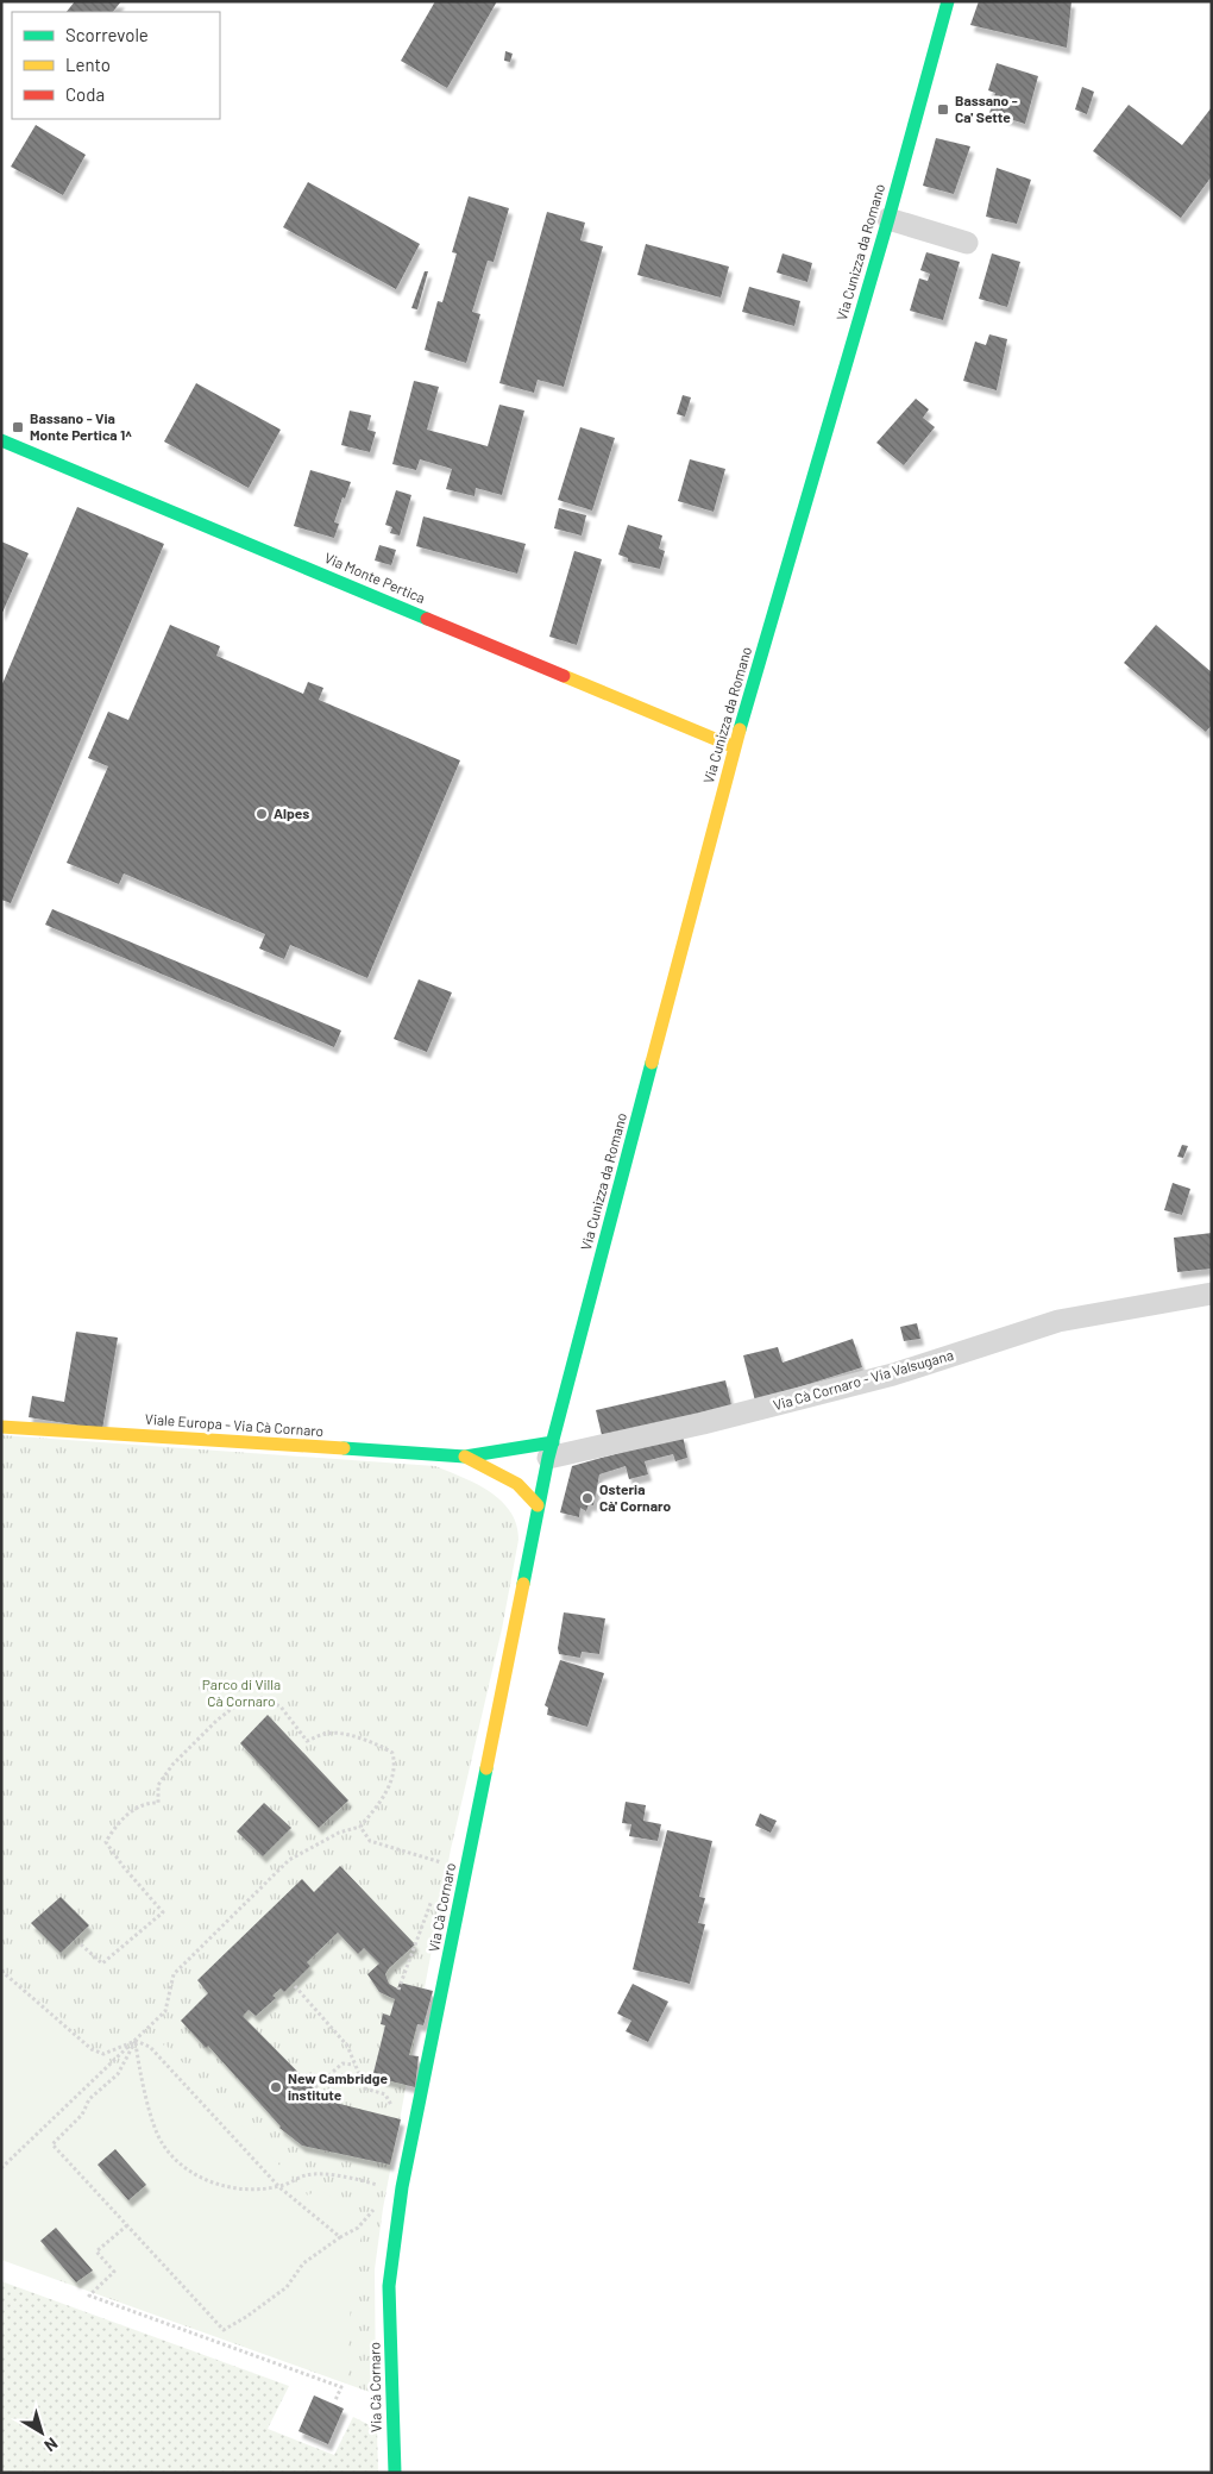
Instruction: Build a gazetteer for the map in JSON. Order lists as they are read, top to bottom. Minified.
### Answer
{"streets":{"main road":["Via Cunizza da Romano","Via Monte Pertica","Viale Europa - Via Cà Cornaro","Via Cà Cornaro"],"street":["Via Cà Cornaro - Via Valsugana"]},"crossings":[["Via Cunizza da Romano","Via Monte Pertica"],["Via Cunizza da Romano","Via Cà Cornaro - Via Valsugana"],["Via Cunizza da Romano","Via Cà Cornaro"],["Via Cà Cornaro - Via Valsugana","Via Cà Cornaro"]],"parks":["Parco di Villa Cà Cornaro"],"places":{"transit":["Bassano - Ca' Sette","Bassano - Via Monte Pertica 1^"],"other":["Alpes","Osteria Cà' Cornaro","New Cambridge institute"]},"legend":["Scorrevole","Lento","Coda"],"north":"bottom right"}
